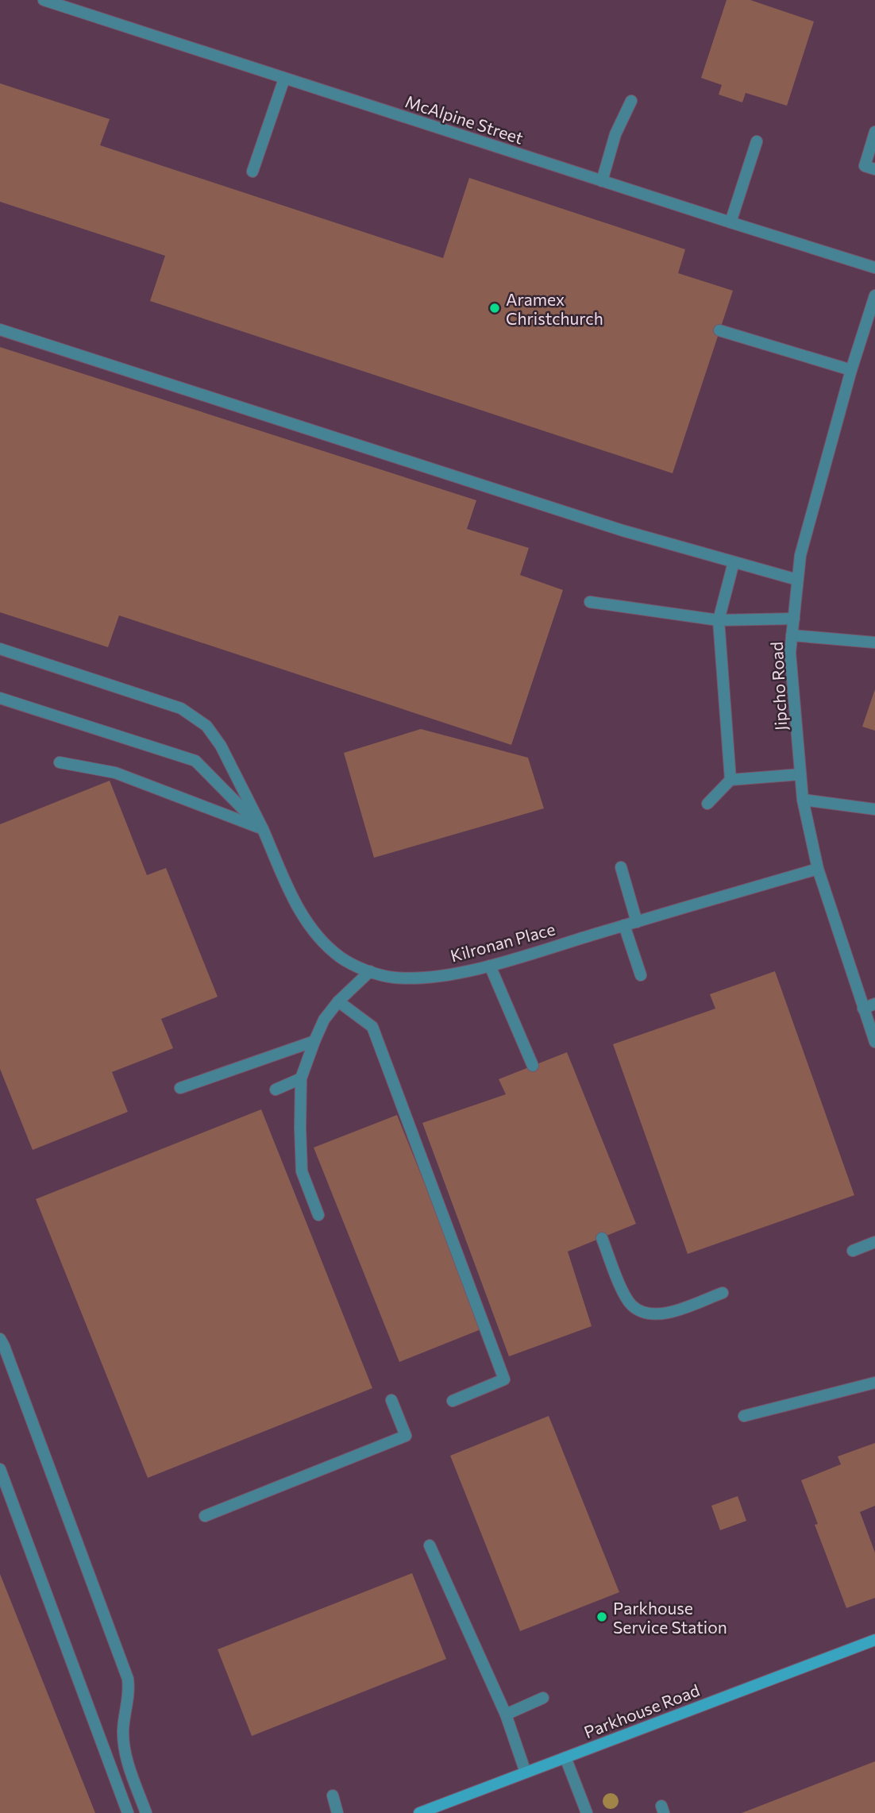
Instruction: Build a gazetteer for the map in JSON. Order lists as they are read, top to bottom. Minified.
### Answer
{"streets":{"street":["McAlpine Street","Jipcho Road","Kilronan Place","Parkhouse Road"]},"crossings":[["Jipcho Road","Kilronan Place"]],"places":["Aramex Christchurch","Parkhouse Service Station"]}
